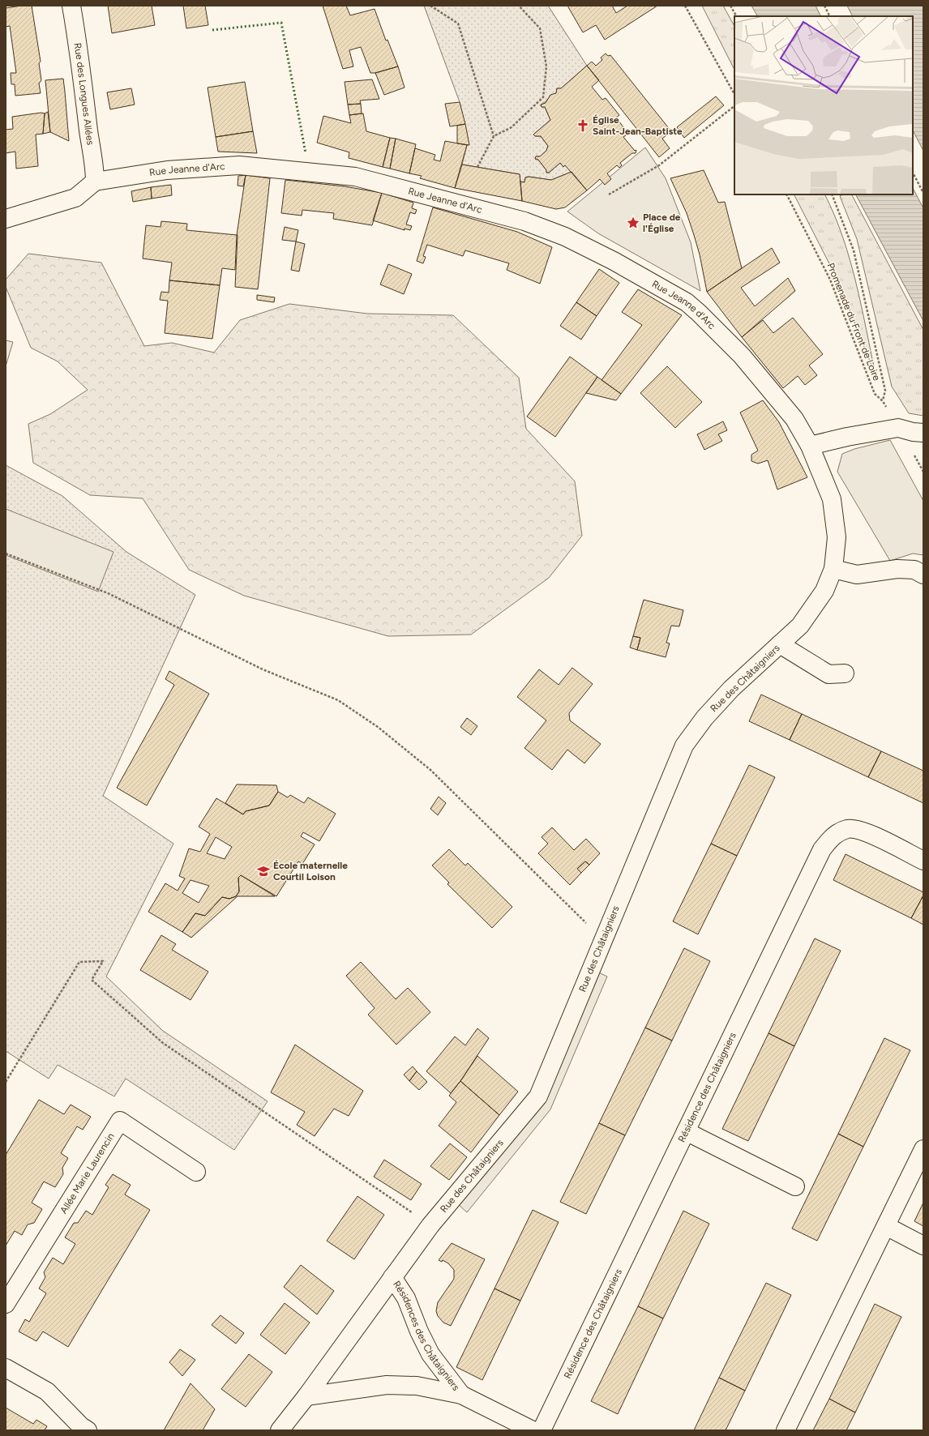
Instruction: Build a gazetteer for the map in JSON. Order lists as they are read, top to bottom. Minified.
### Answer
{"streets":{"street":["Rue des Longues Allées","Rue Jeanne d'Arc","Rue des Châtaigniers","Résidence des Châtaigniers","Allée Marie Laurencin","Résidences des Châtaigniers"],"path":["Promenade du Front de Loire"]},"crossings":[["Rue des Longues Allées","Rue Jeanne d'Arc"],["Rue Jeanne d'Arc","Rue des Châtaigniers"],["Rue des Châtaigniers","Résidences des Châtaigniers"]],"places":{"church":["Église Saint-Jean-Baptiste"],"place":["Place de l'Église"],"school or university":["École maternelle Courtil Loison"]}}
